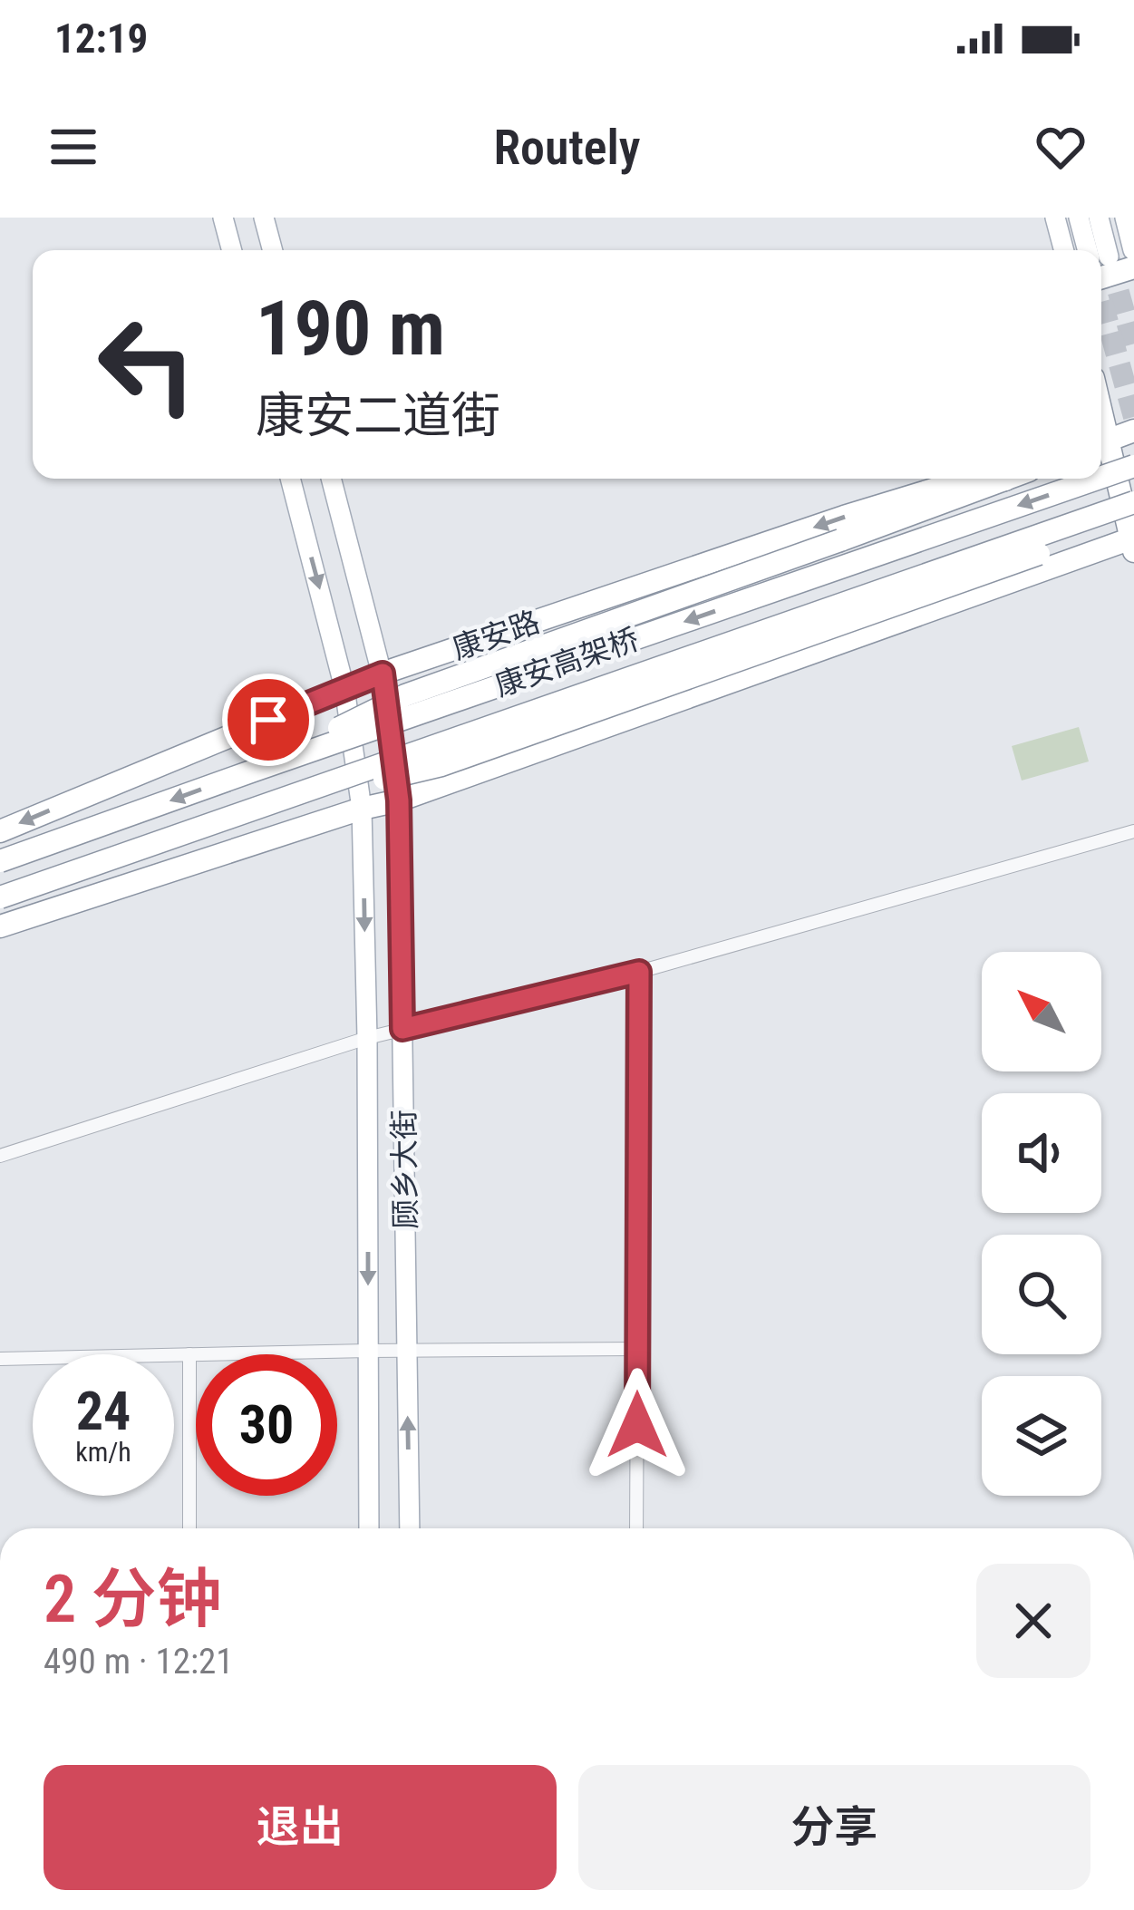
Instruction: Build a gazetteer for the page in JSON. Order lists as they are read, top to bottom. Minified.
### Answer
{"streets":{"highway":["康安路","康安高架桥"],"main road":["顾乡大街"]},"crossings":[["康安路","康安高架桥"],["康安路","顾乡大街"]],"north":"top left","page":{"status":"12:19","header":"Routely","turn":["190 m","康安二道街"],"speed":"24 km/h","limit":"30","heading":["2 分钟","490 m · 12:21"],"buttons":["退出","分享"]}}
